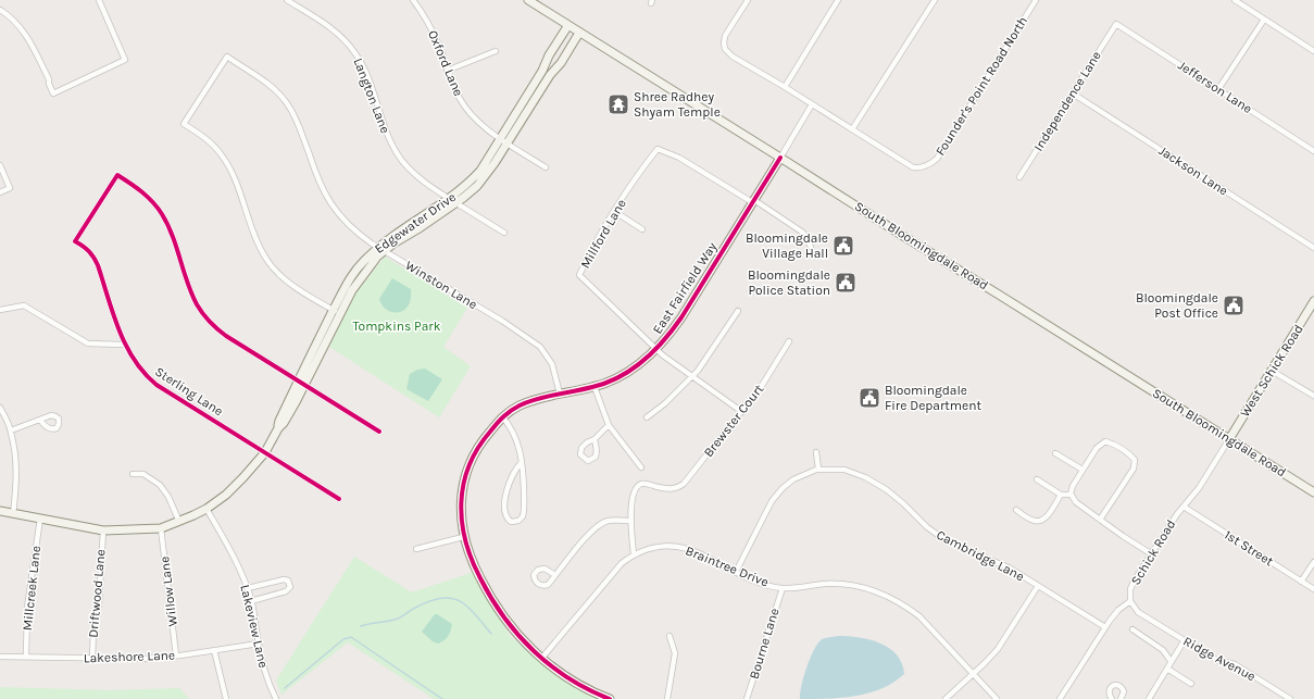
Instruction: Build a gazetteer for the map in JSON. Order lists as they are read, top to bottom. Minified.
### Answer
{"streets":{"street":["Oxford Lane","Founder's Point Road North","Jefferson Lane","Langton Lane","Independence Lane","Jackson Lane","Edgewater Drive","Millford Lane","South Bloomingdale Road","Winston Lane","East Fairfield Way","West Schick Road","Sterling Lane","Brewster Court","1st Street","Schick Road","Cambridge Lane","Braintree Drive","Millcreek Lane","Willow Lane","Driftwood Lane","Lakeview Lane","Bourne Lane","Lakeshore Lane","Ridge Avenue"]},"crossings":[["Oxford Lane","Edgewater Drive"],["Jefferson Lane","Independence Lane"],["Langton Lane","Edgewater Drive"],["Independence Lane","Jackson Lane"],["Edgewater Drive","South Bloomingdale Road"],["Edgewater Drive","Winston Lane"],["Edgewater Drive","Sterling Lane"],["Edgewater Drive","Millcreek Lane"],["Edgewater Drive","Willow Lane"],["Edgewater Drive","Driftwood Lane"],["Edgewater Drive","Lakeview Lane"],["Millford Lane","East Fairfield Way"],["Millford Lane","Brewster Court"],["South Bloomingdale Road","East Fairfield Way"],["South Bloomingdale Road","West Schick Road"],["South Bloomingdale Road","Schick Road"],["Winston Lane","East Fairfield Way"],["East Fairfield Way","Braintree Drive"],["West Schick Road","Schick Road"],["1st Street","Schick Road"],["Schick Road","Ridge Avenue"],["Cambridge Lane","Braintree Drive"],["Braintree Drive","Bourne Lane"],["Millcreek Lane","Lakeshore Lane"],["Willow Lane","Lakeshore Lane"],["Driftwood Lane","Lakeshore Lane"],["Lakeview Lane","Lakeshore Lane"]],"parks":["Tompkins Park"],"places":{"temple":["Shree Radhey Shyam Temple"],"public building":["Bloomingdale Village Hall","Bloomingdale Police Station","Bloomingdale Post Office","Bloomingdale Fire Department"]}}
